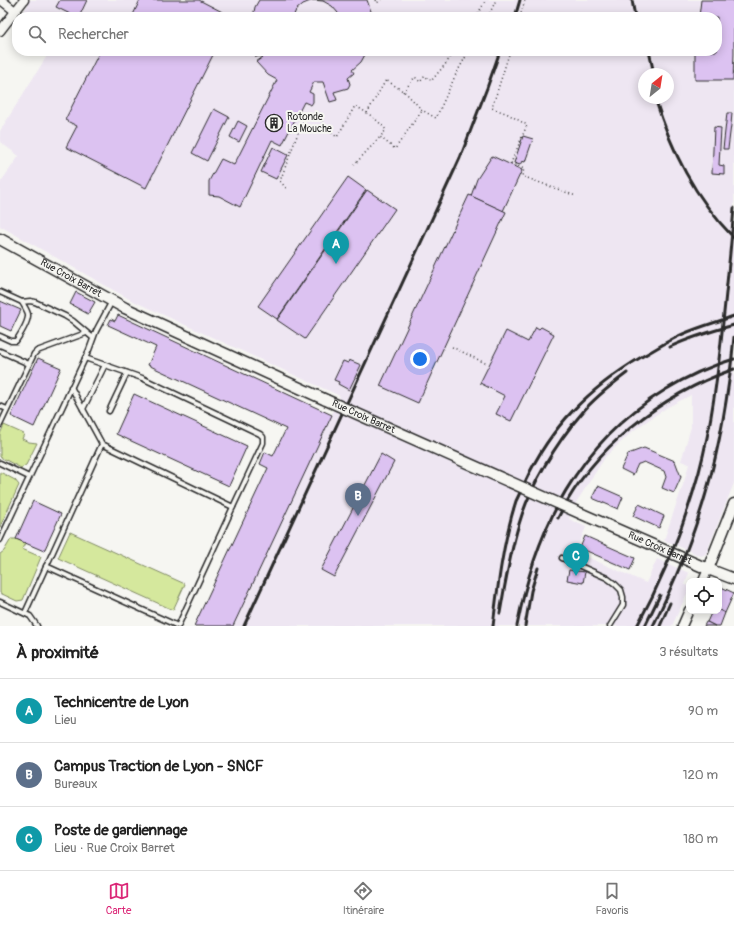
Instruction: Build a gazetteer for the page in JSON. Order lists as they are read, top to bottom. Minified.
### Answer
{"streets":{"street":["Rue Croix Barret"]},"places":{"building":["Rotonde La Mouche"]},"north":"top right","page":{"search":"Rechercher","pins":["A","B","C"],"heading":["À proximité","3 résultats"],"list":[{"mark":"A","name":"Technicentre de Lyon","note":"Lieu","value":"90 m"},{"mark":"B","name":"Campus Traction de Lyon - SNCF","note":"Bureaux","value":"120 m"},{"mark":"C","name":"Poste de gardiennage","note":"Lieu · Rue Croix Barret","value":"180 m"}],"nav":["Carte","Itinéraire","Favoris"]}}
